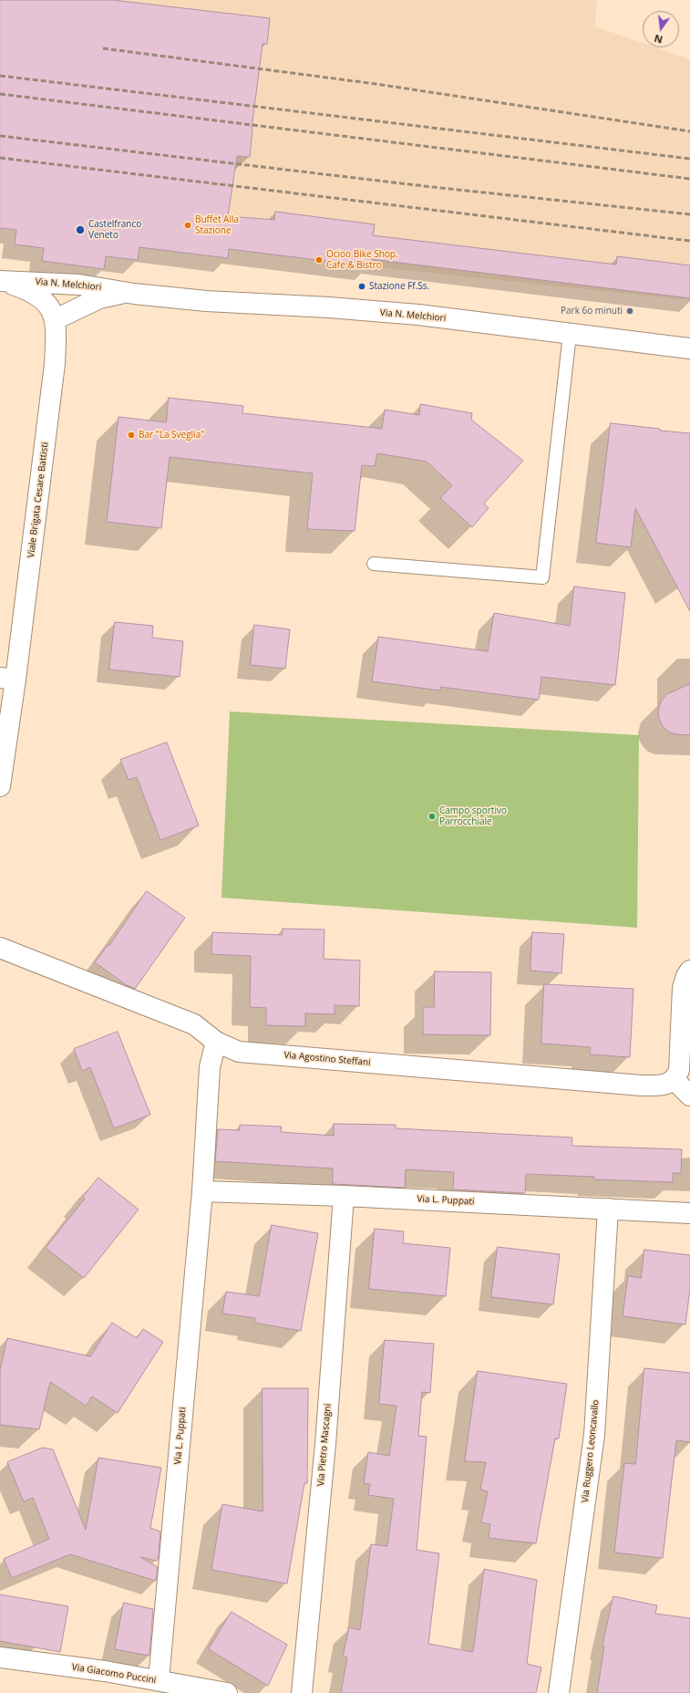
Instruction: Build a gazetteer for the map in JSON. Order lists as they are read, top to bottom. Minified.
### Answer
{"streets":{"street":["Via N. Melchiori","Viale Brigata Cesare Battisti","Via Agostino Steffani","Via L. Puppati","Via Pietro Mascagni","Via Ruggero Leoncavallo","Via Giacomo Puccini"]},"crossings":[["Via N. Melchiori","Viale Brigata Cesare Battisti"],["Via Agostino Steffani","Via L. Puppati"],["Via L. Puppati","Via Pietro Mascagni"],["Via L. Puppati","Via Ruggero Leoncavallo"],["Via L. Puppati","Via Giacomo Puccini"]],"places":["Buffet Alla Stazione","Castelfranco Veneto","Ocioo Bike Shop, Cafe & Bistro","Stazione Ff.Ss.","Park 6o minuti","Bar \"La Sveglia\"","Campo sportivo Parrocchiale"],"north":"bottom"}
